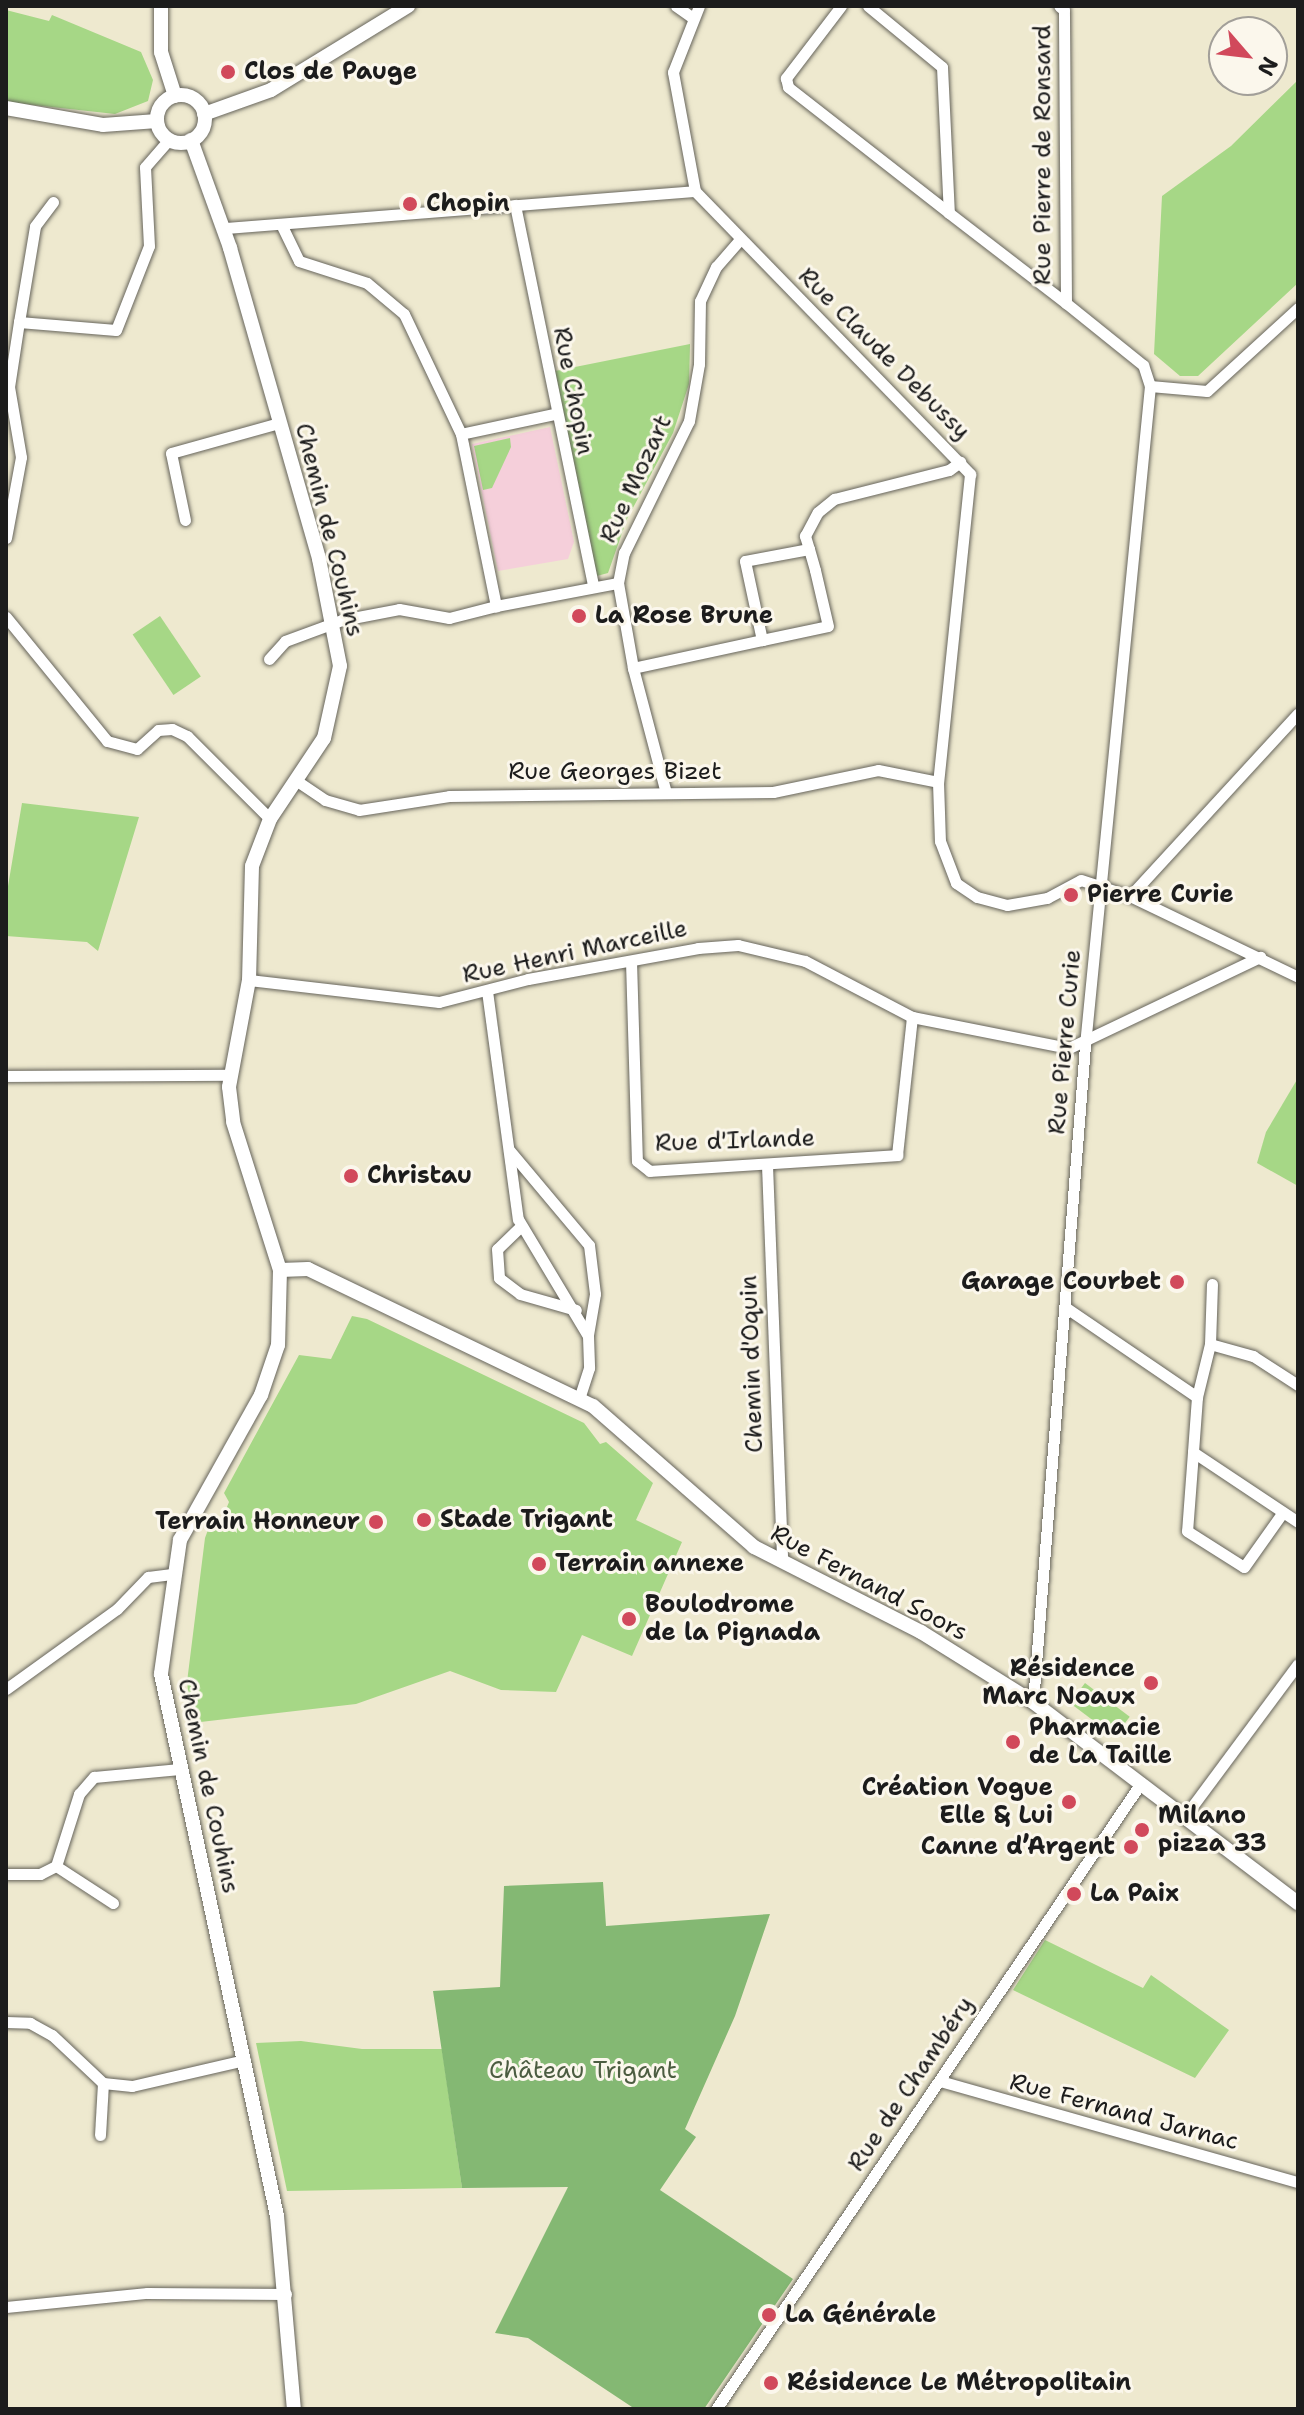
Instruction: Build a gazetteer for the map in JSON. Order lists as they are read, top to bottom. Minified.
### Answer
{"streets":{"street":["Rue Pierre de Ronsard","Rue Claude Debussy","Rue Chopin","Rue Mozart","Chemin de Couhins","Rue Georges Bizet","Rue Henri Marceille","Rue Pierre Curie","Rue d'Irlande","Chemin d'Oquin","Rue Fernand Soors","Rue de Chambéry","Rue Fernand Jarnac"]},"crossings":[["Rue Pierre de Ronsard","Rue Pierre Curie"],["Rue Claude Debussy","Rue Mozart"],["Rue Claude Debussy","Rue Georges Bizet"],["Rue Claude Debussy","Rue Pierre Curie"],["Rue Mozart","Rue Georges Bizet"],["Chemin de Couhins","Rue Georges Bizet"],["Chemin de Couhins","Rue Henri Marceille"],["Chemin de Couhins","Rue Fernand Soors"],["Rue Henri Marceille","Rue Pierre Curie"],["Rue Henri Marceille","Rue d'Irlande"],["Rue Pierre Curie","Rue Fernand Soors"],["Rue d'Irlande","Chemin d'Oquin"],["Chemin d'Oquin","Rue Fernand Soors"],["Rue Fernand Soors","Rue de Chambéry"],["Rue de Chambéry","Rue Fernand Jarnac"]],"parks":["Château Trigant"],"places":["Clos de Pauge","Chopin","La Rose Brune","Pierre Curie","Christau","Garage Courbet","Stade Trigant","Terrain Honneur","Terrain annexe","Boulodrome de la Pignada","Résidence Marc Noaux","Pharmacie de La Taille","Création Vogue Elle & Lui","Milano pizza 33","Canne d’Argent","La Paix","La Générale","Résidence Le Métropolitain"],"north":"bottom right"}
